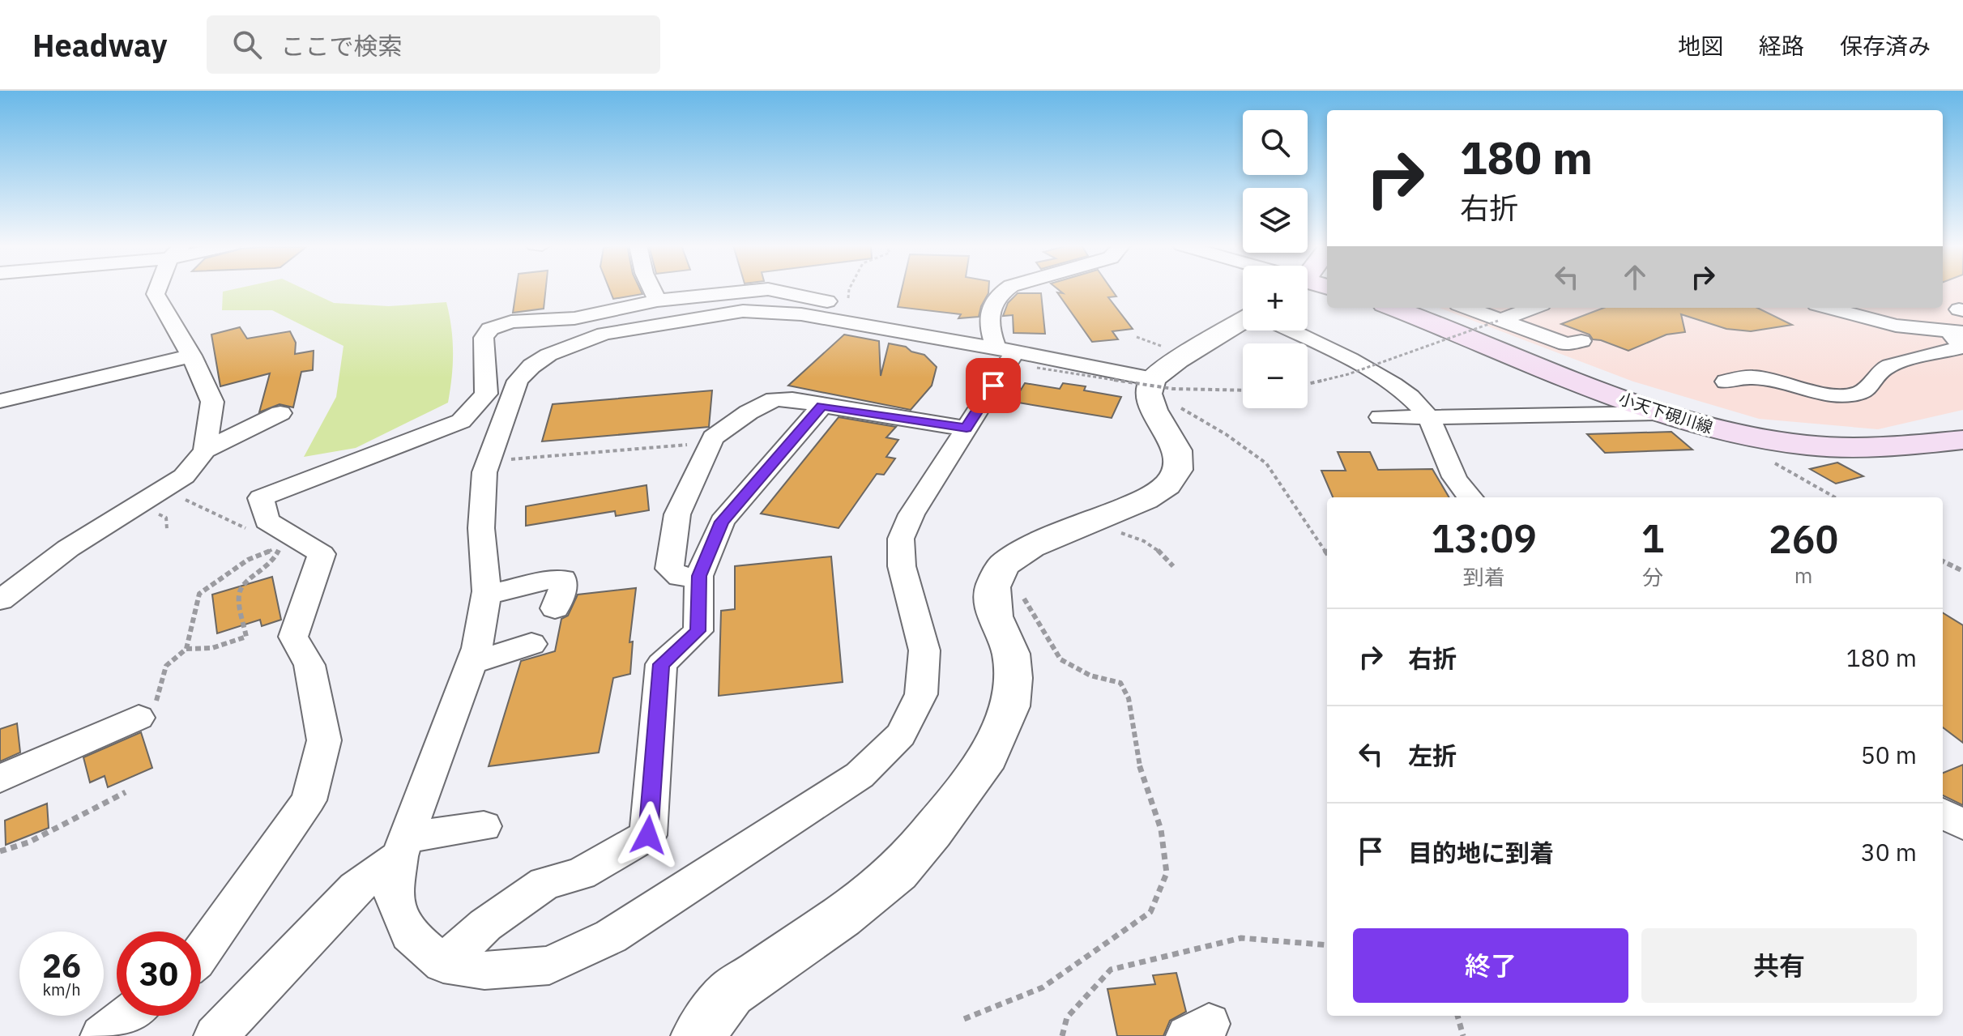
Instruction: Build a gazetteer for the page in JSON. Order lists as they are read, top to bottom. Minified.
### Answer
{"streets":{"main road":["小天下硯川線"]},"page":{"header":"Headway","search":"ここで検索","nav":["地図","経路","保存済み"],"map_buttons":["+","−"],"turn":["180 m","右折"],"eta":["13:09","到着","1","分","260","m"],"list":[{"name":"右折","value":"180 m"},{"name":"左折","value":"50 m"},{"name":"目的地に到着","value":"30 m"}],"buttons":["終了","共有"],"speed":"26 km/h","limit":"30"}}
